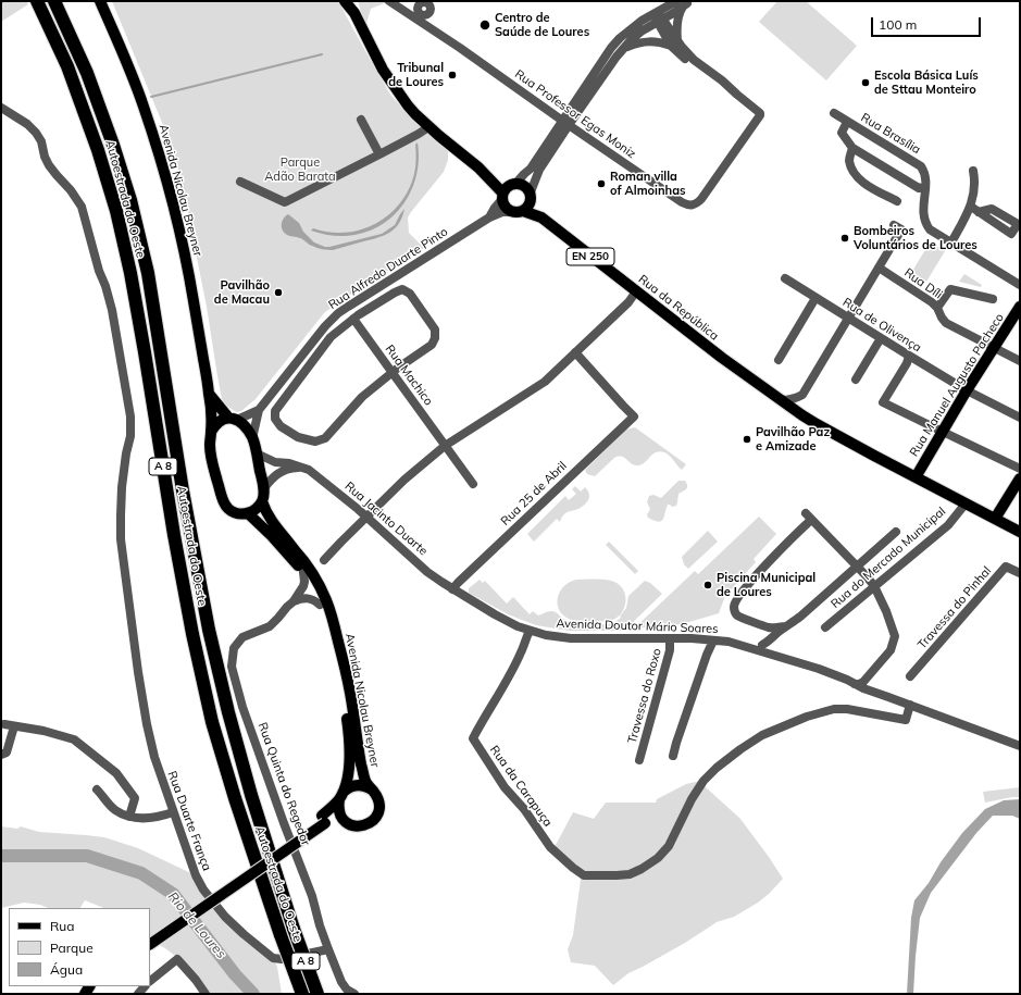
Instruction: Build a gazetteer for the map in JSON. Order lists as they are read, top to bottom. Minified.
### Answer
{"streets":{"highway":["Autoestrada do Oeste","A 8"],"main road":["Avenida Nicolau Breyner","EN 250","Rua da República","Rua Manuel Augusto Pacheco"],"street":["Rua Professor Egas Moniz","Rua Brasília","Rua Alfredo Duarte Pinto","Rua Díli","Rua de Olivença","Rua Machico","Rua 25 de Abril","Rua Jacinto Duarte","Rua do Mercado Municipal","Travessa do Pinhal","Avenida Doutor Mário Soares","Travessa do Roxo","Rua Quinta do Regedor","Rua da Carapuça","Rua Duarte França"]},"crossings":[["Rua Professor Egas Moniz","Rua Alfredo Duarte Pinto"],["Avenida Nicolau Breyner","Rua Quinta do Regedor"],["EN 250","Rua Alfredo Duarte Pinto"],["EN 250","Rua da República"],["Rua Alfredo Duarte Pinto","Rua da República"],["Rua Díli","Rua Manuel Augusto Pacheco"],["Rua da República","Rua Manuel Augusto Pacheco"],["Rua da República","Rua do Mercado Municipal"],["Rua de Olivença","Rua Manuel Augusto Pacheco"],["Rua 25 de Abril","Rua Jacinto Duarte"],["Rua 25 de Abril","Avenida Doutor Mário Soares"],["Rua Jacinto Duarte","Avenida Doutor Mário Soares"],["Avenida Doutor Mário Soares","Travessa do Roxo"],["Avenida Doutor Mário Soares","Rua da Carapuça"],["Rua Quinta do Regedor","Rua Duarte França"]],"water":["Rio de Loures"],"parks":["Parque Adão Barata"],"places":["Centro de Saúde de Loures","Tribunal de Loures","Escola Básica Luís de Sttau Monteiro","Roman villa of Almoinhas","Bombeiros Voluntários de Loures","Pavilhão de Macau","Pavilhão Paz e Amizade","Piscina Municipal de Loures"],"legend":["Rua","Parque","Água"],"scale_bar":"100 m"}
